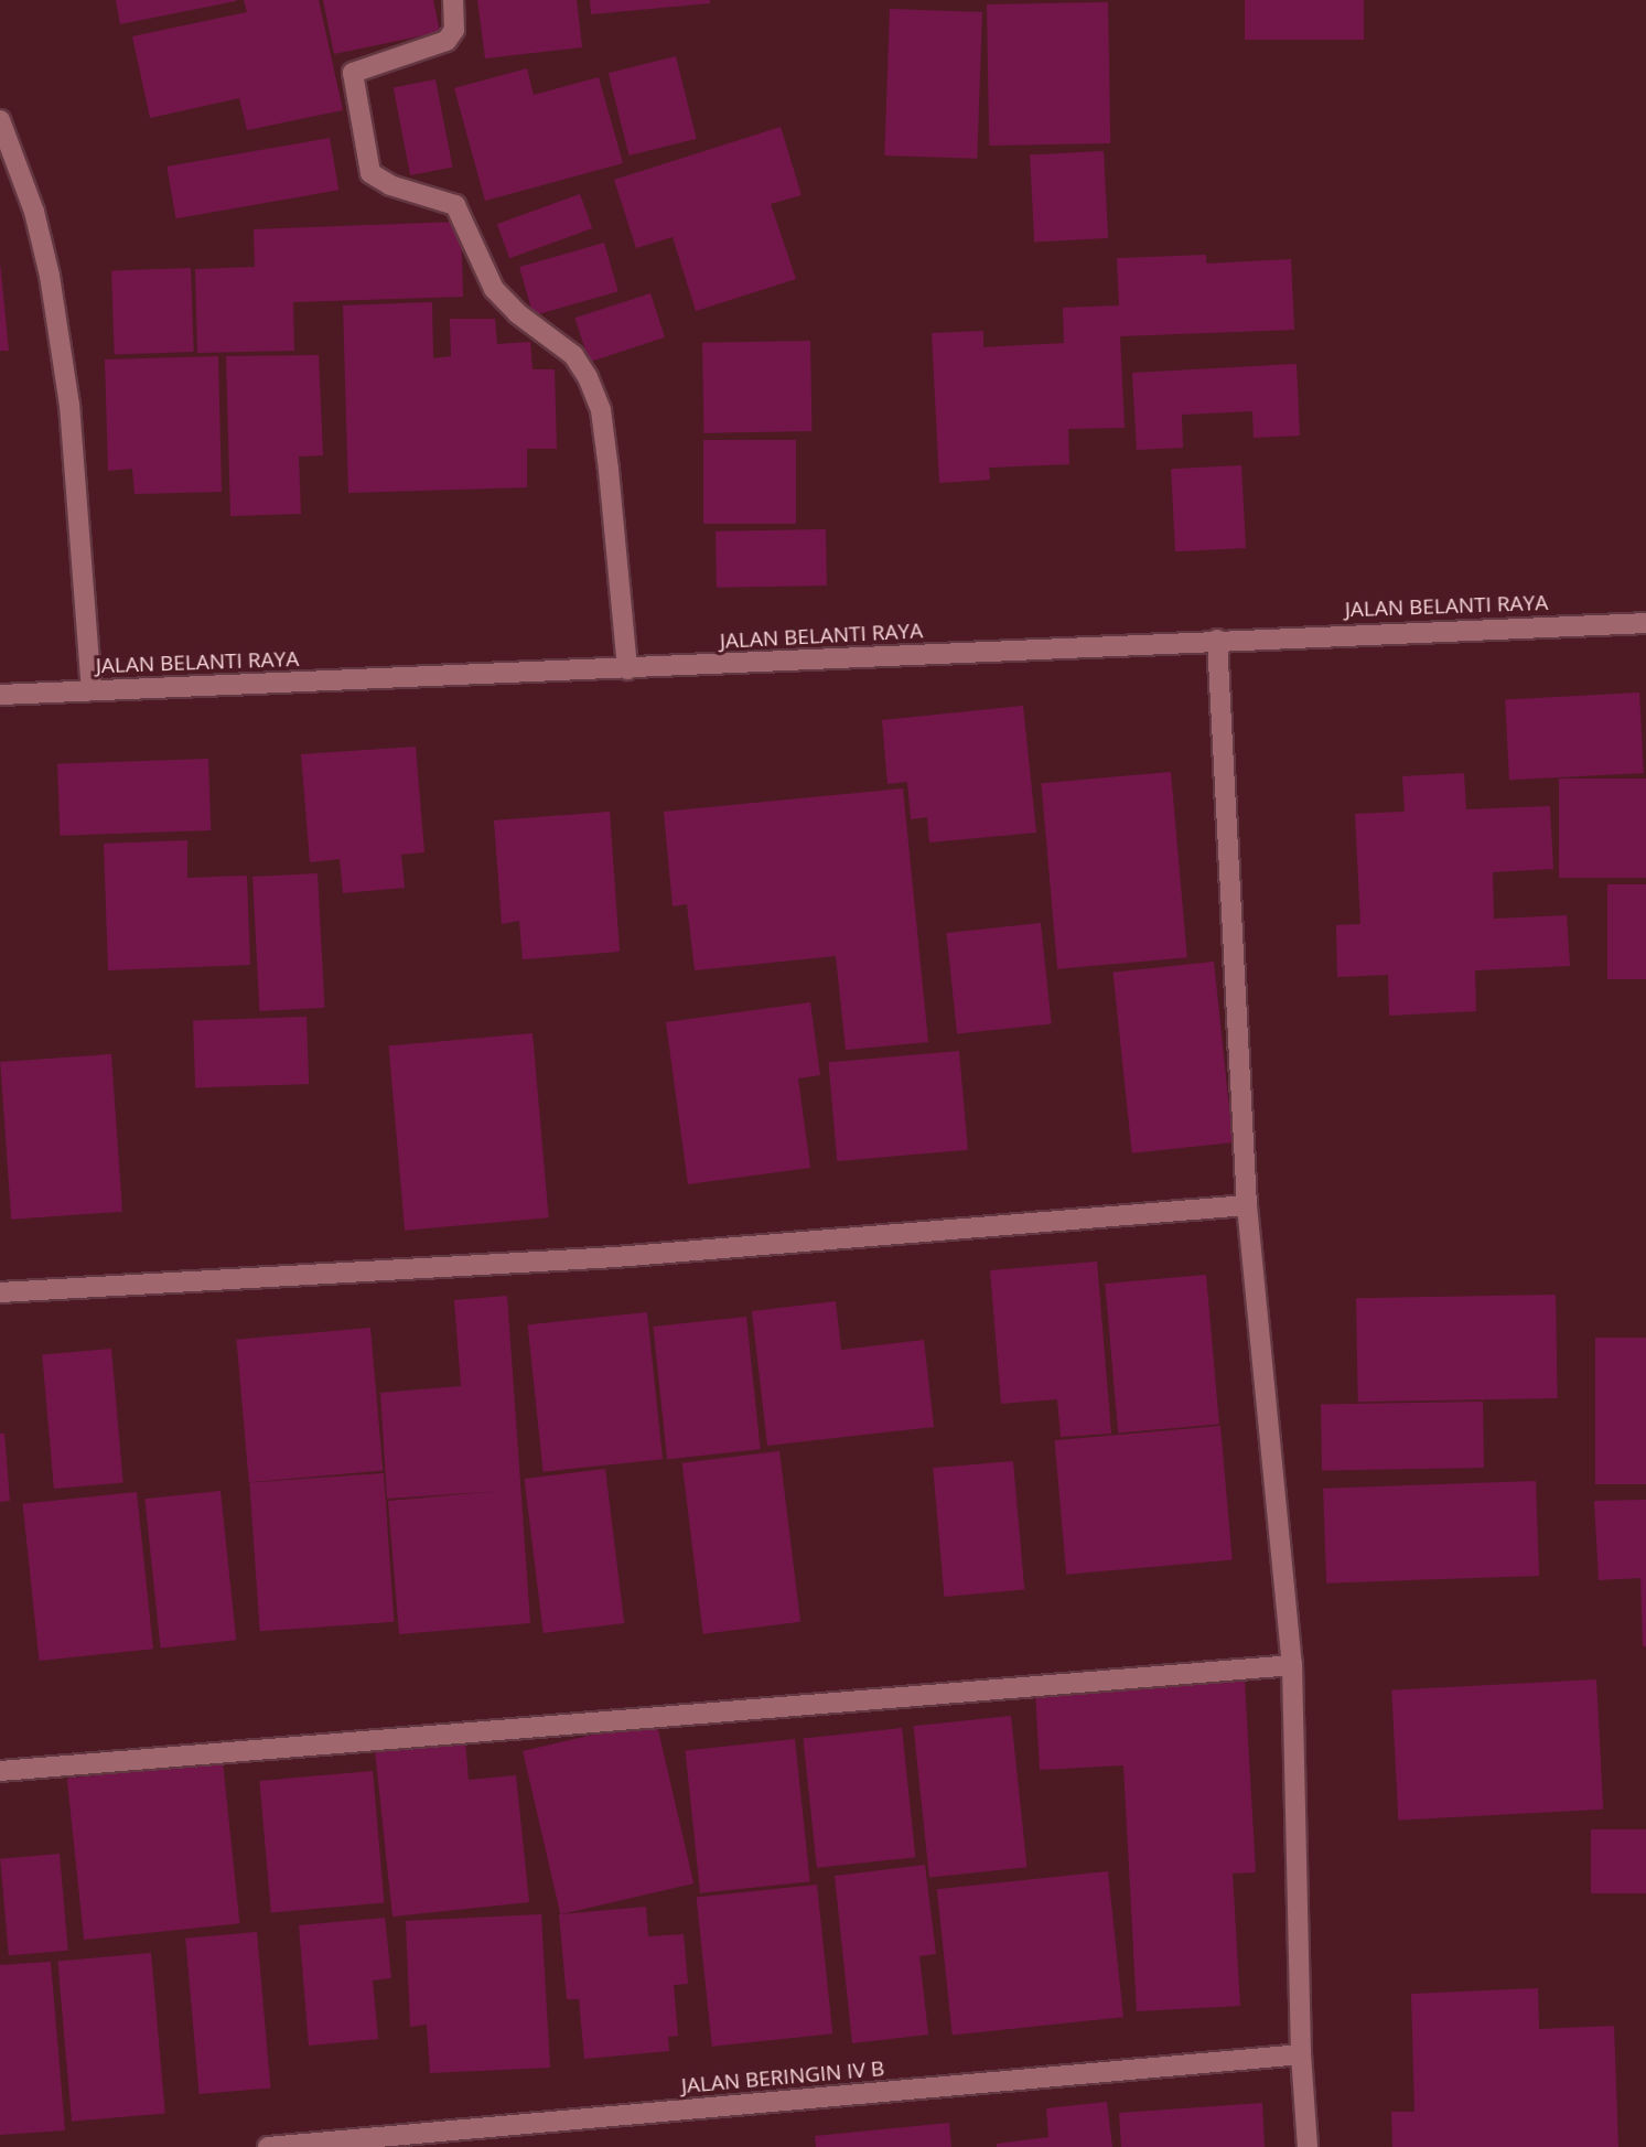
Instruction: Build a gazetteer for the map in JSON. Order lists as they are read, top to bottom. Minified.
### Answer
{"streets":{"street":["JALAN BELANTI RAYA","JALAN BERINGIN IV B"]}}
